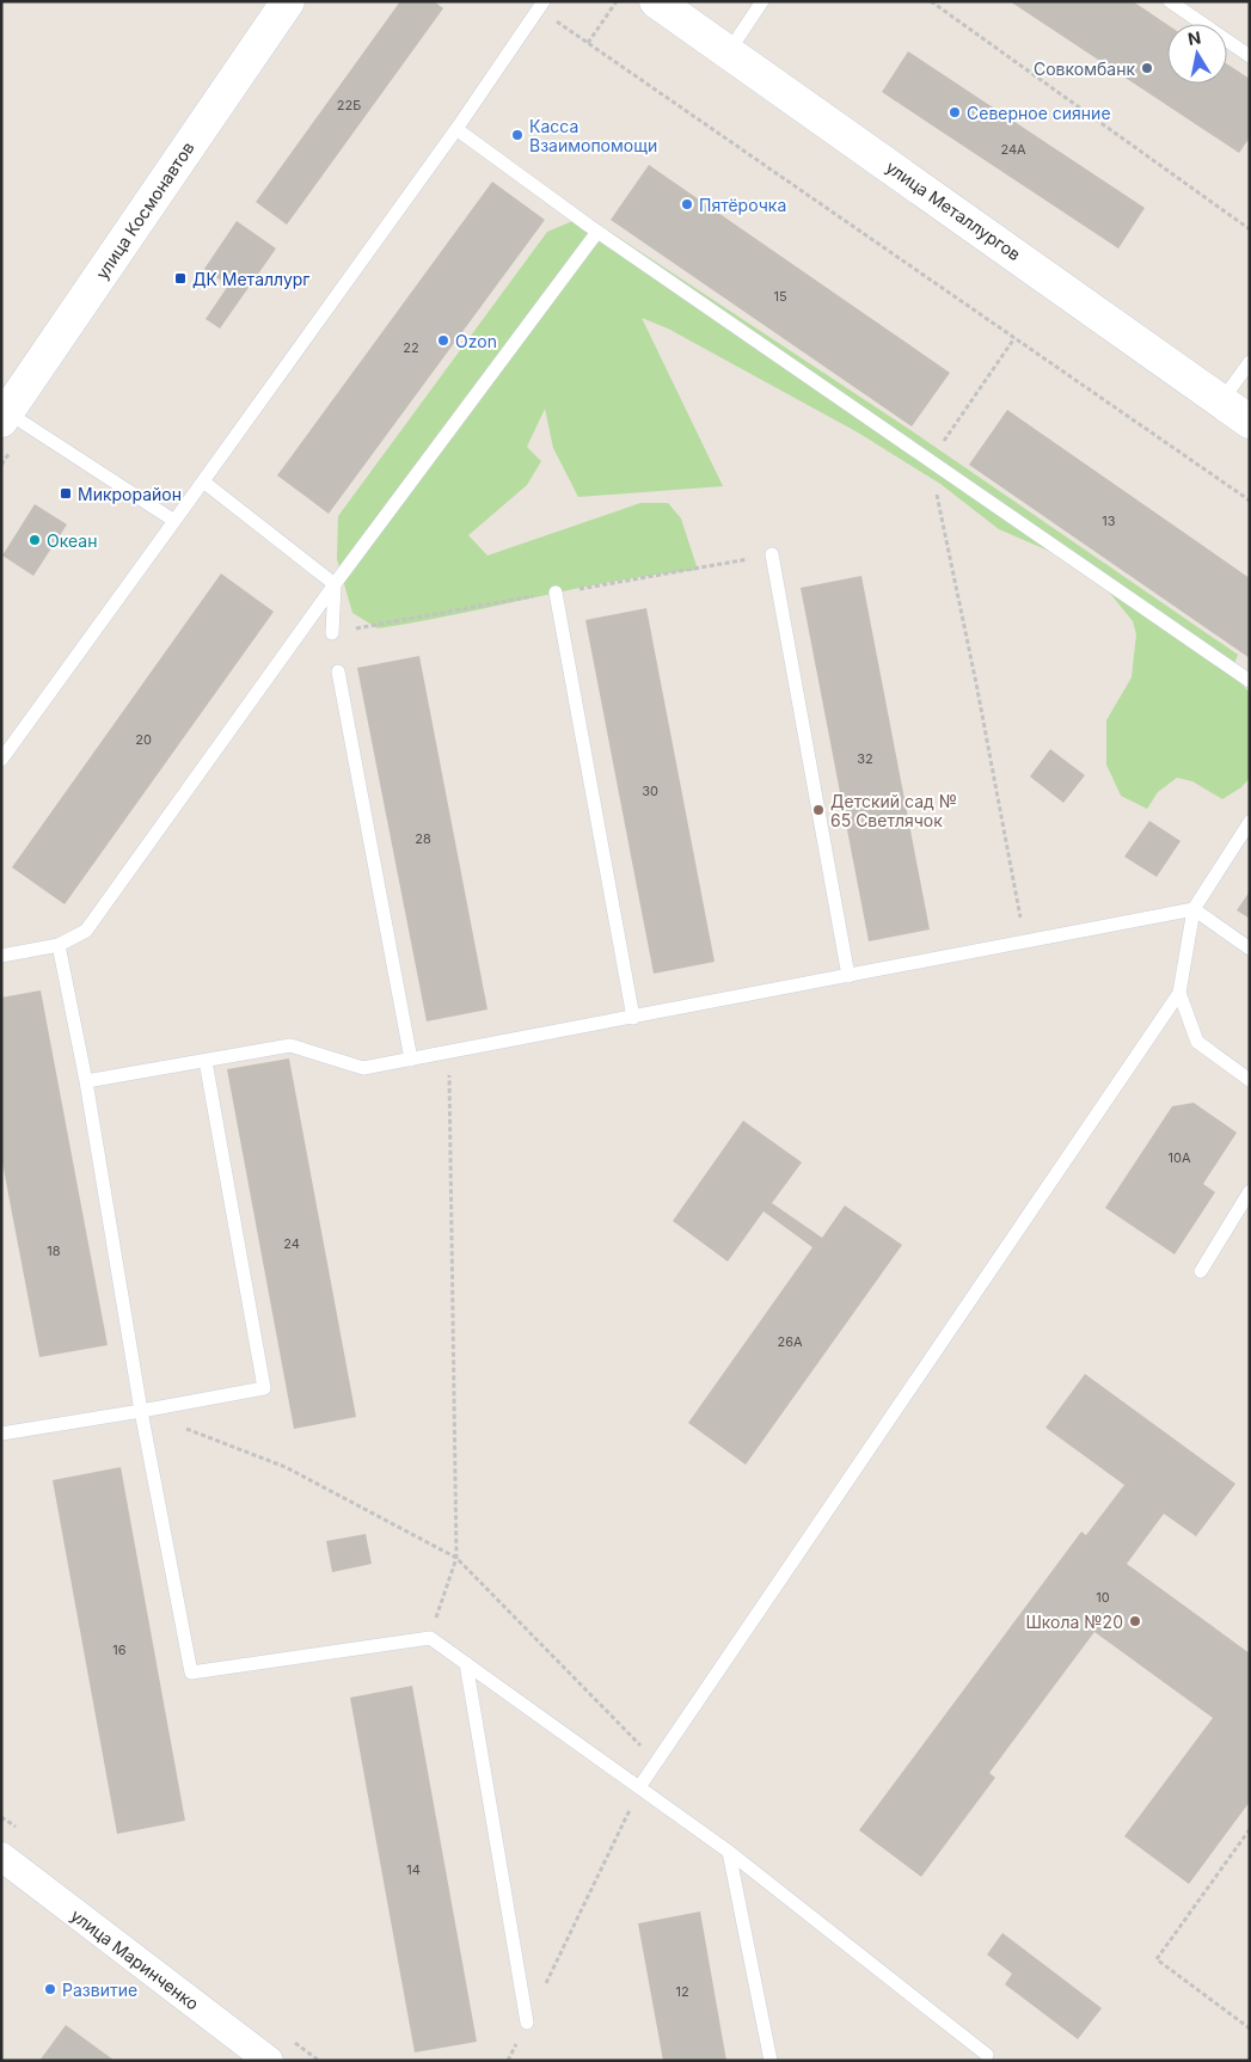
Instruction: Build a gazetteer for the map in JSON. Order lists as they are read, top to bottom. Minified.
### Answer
{"streets":{"main road":["улица Космонавтов","улица Металлургов"],"street":["улица Маринченко"]},"places":{"other":["Совкомбанк","Северное сияние","Касса Взаимопомощи","Пятёрочка","Ozon","Океан","Детский сад № 65 Светлячок","Школа №20","Развитие"],"transit":["ДК Металлург","Микрорайон"]},"house_numbers":["22Б","24А","15","22","13","20","32","30","28","10А","24","18","26А","10","16","14","12"],"north":"top"}
